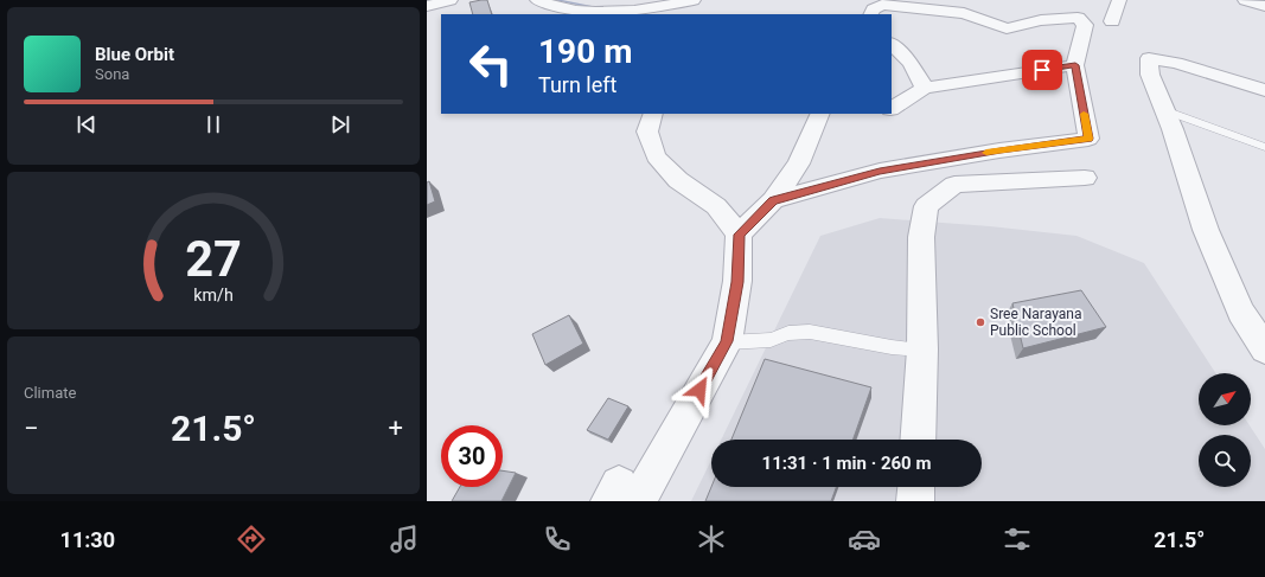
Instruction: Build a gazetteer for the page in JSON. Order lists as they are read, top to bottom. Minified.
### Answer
{"places":["Sree Narayana Public School"],"north":"top right","page":{"turn":["190 m","Turn left"],"song":["Blue Orbit","Sona"],"tile":"Climate","heat":["−","21.5°","+"],"limit":"30","trip":"11:31 · 1 min · 260 m","tabs":["11:30","21.5°"],"gauge":["27","km/h"]}}
